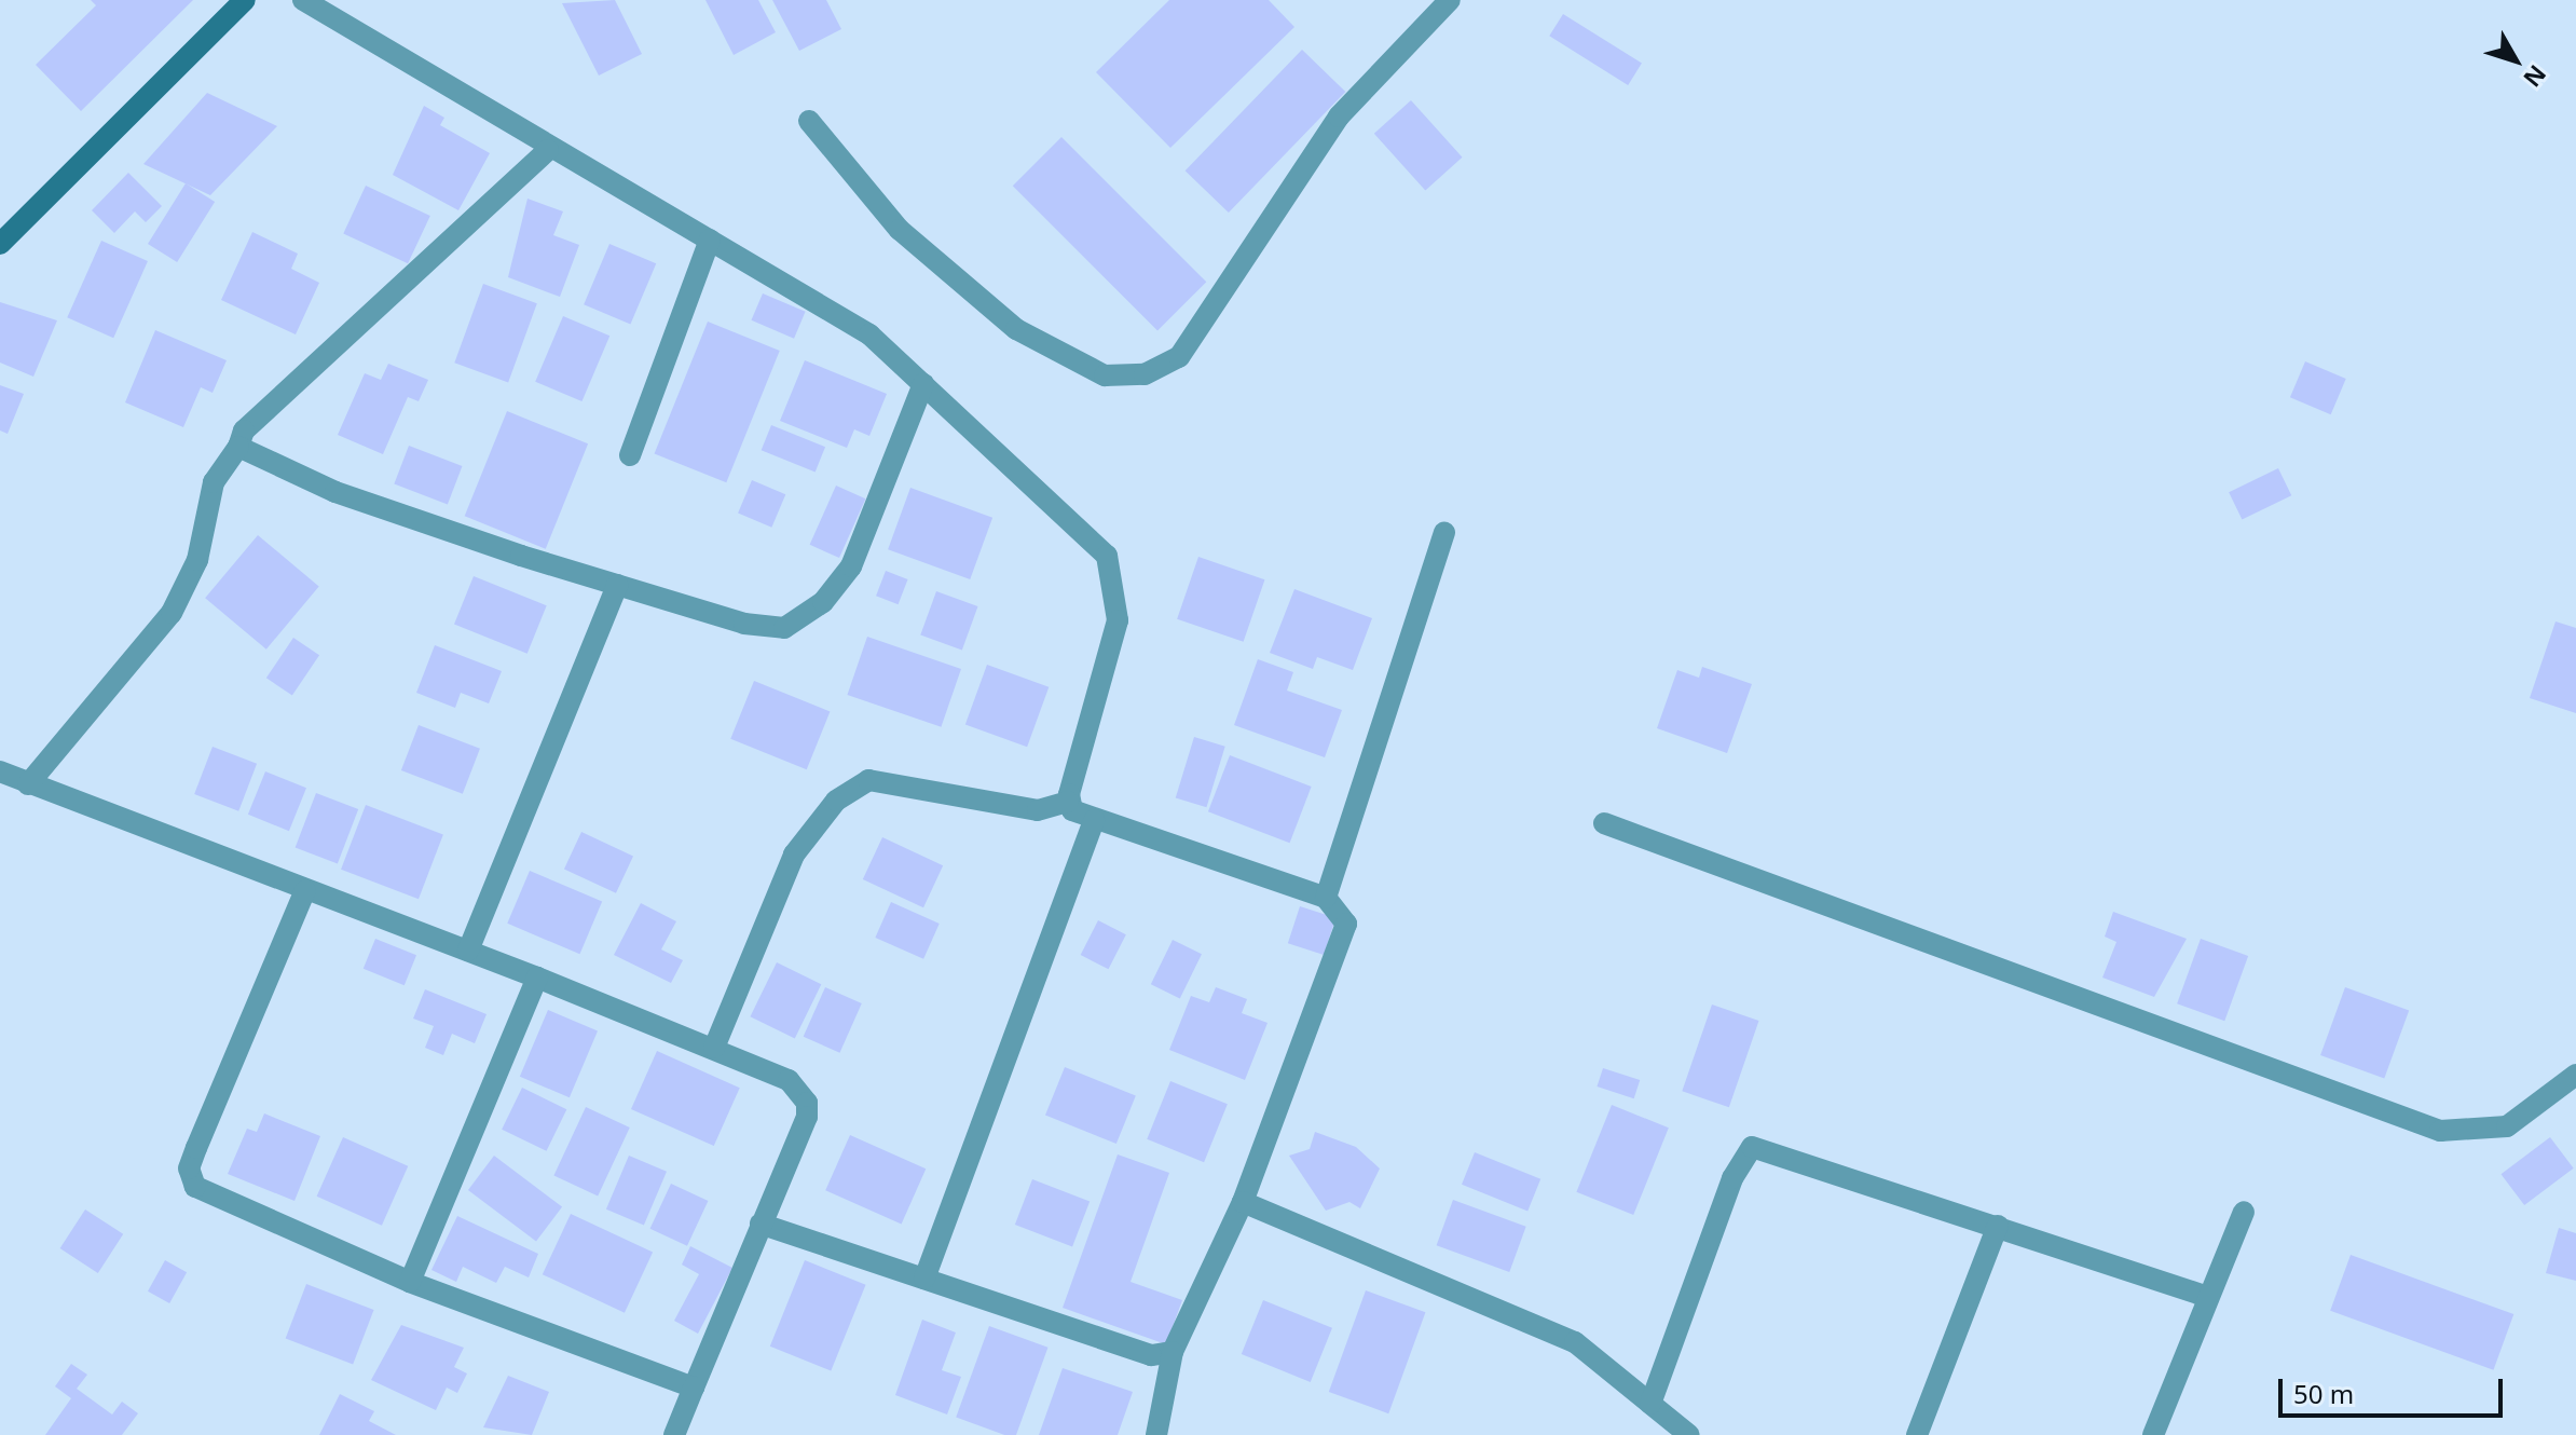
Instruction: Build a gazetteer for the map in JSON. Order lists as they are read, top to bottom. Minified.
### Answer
{"scale_bar":"50 m","north":"bottom right"}
